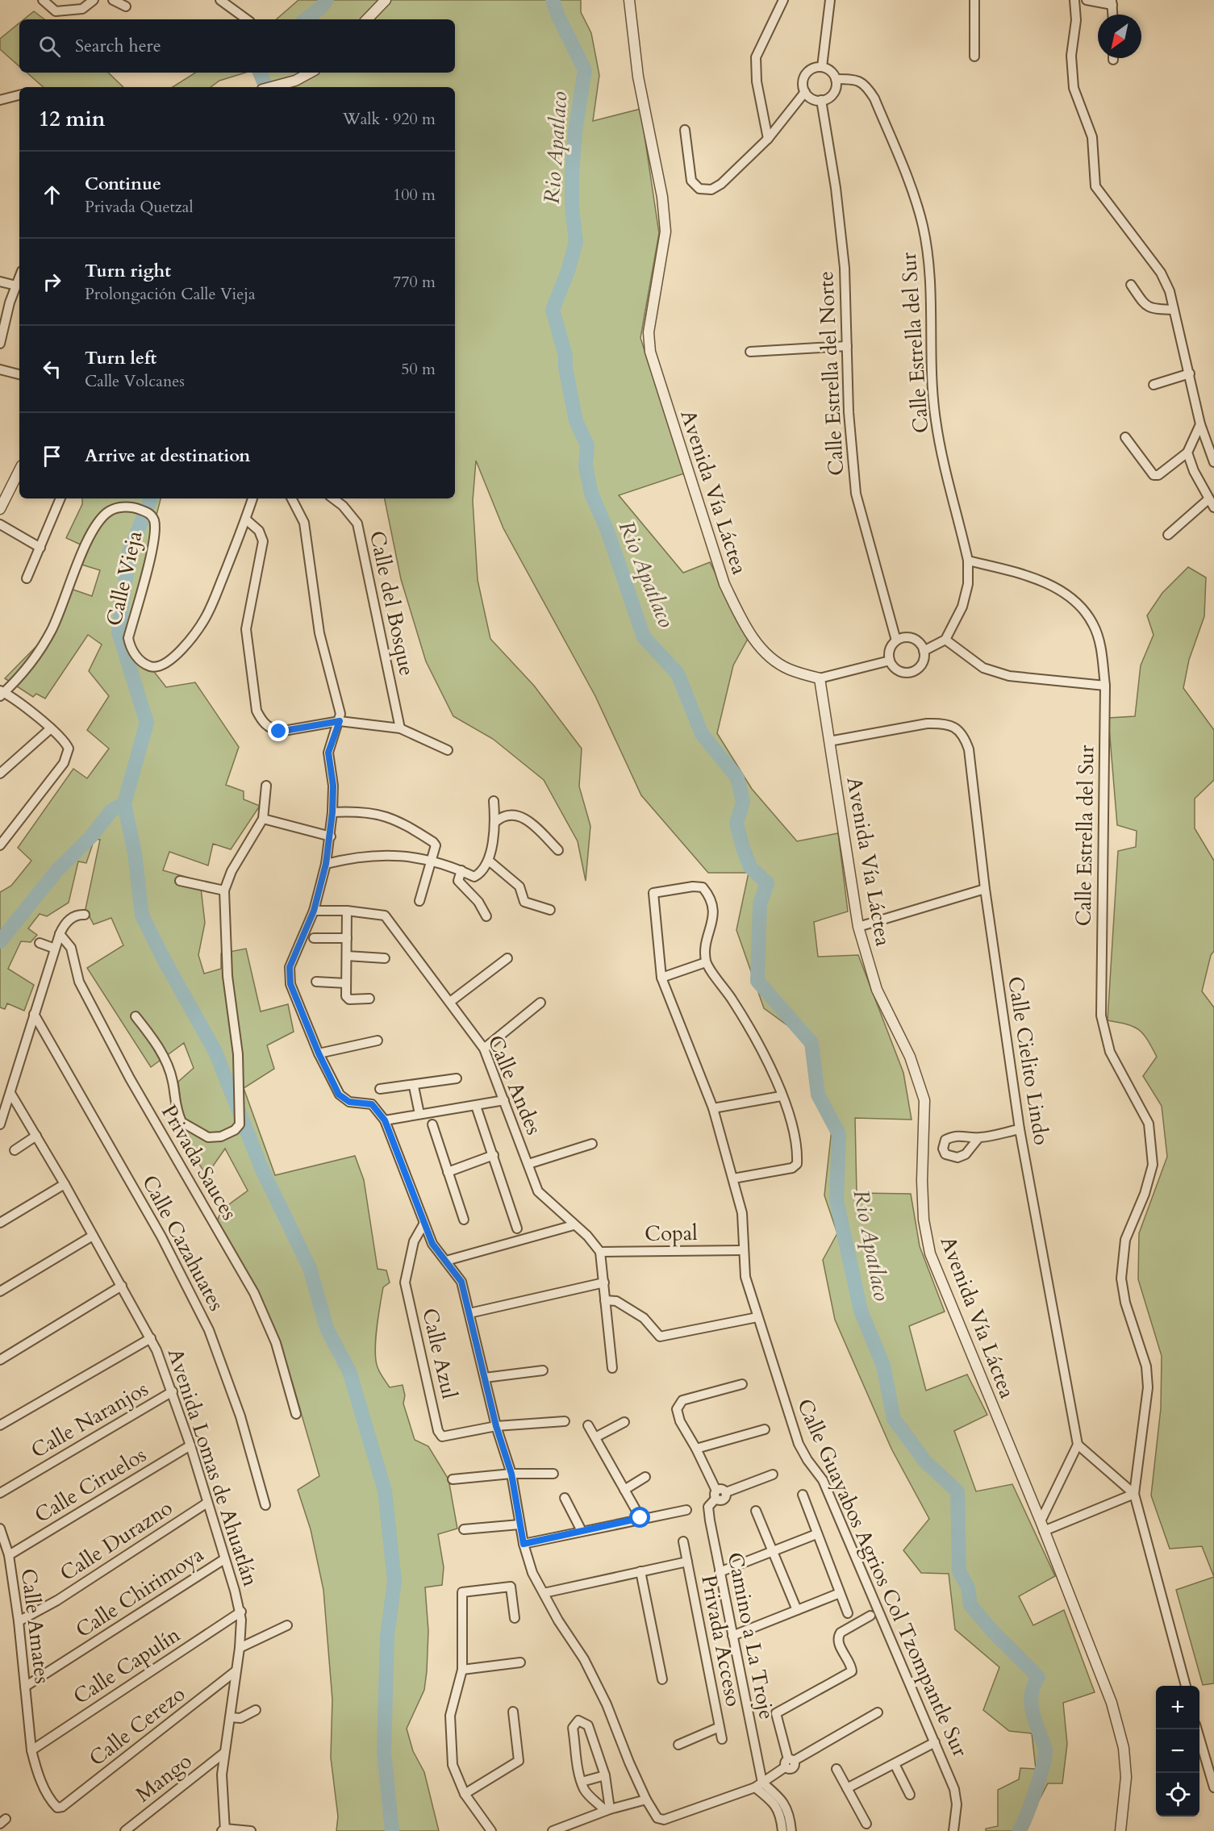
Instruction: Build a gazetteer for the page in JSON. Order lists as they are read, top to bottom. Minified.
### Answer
{"streets":{"street":["Calle Estrella del Sur","Calle Estrella del Norte","Avenida Vía Láctea","Calle Vieja","Calle del Bosque","Calle Cielito Lindo","Calle Andes","Privada Sauces","Copal","Calle Cazahuates","Calle Azul","Calle Naranjos","Avenida Lomas de Ahuatlán","Calle Ciruelos","Calle Durazno","Calle Guayabos Agrios Col Tzompantle Sur","Calle Chirimoya","Calle Amates","Camino a La Troje","Privada Acceso","Calle Capulín","Calle Cerezo","Mango"]},"crossings":[["Calle Estrella del Sur","Calle Estrella del Norte"],["Avenida Vía Láctea","Calle Cielito Lindo"],["Calle Andes","Copal"],["Copal","Calle Guayabos Agrios Col Tzompantle Sur"],["Calle Naranjos","Avenida Lomas de Ahuatlán"],["Avenida Lomas de Ahuatlán","Calle Ciruelos"],["Avenida Lomas de Ahuatlán","Calle Durazno"],["Avenida Lomas de Ahuatlán","Calle Chirimoya"],["Avenida Lomas de Ahuatlán","Calle Capulín"],["Avenida Lomas de Ahuatlán","Calle Cerezo"],["Avenida Lomas de Ahuatlán","Mango"],["Calle Ciruelos","Calle Amates"],["Calle Durazno","Calle Amates"],["Calle Chirimoya","Calle Amates"],["Calle Amates","Calle Capulín"],["Calle Amates","Calle Cerezo"]],"water":["Rio Apatlaco"],"north":"bottom left","page":{"search":"Search here","heading":["12 min","Walk · 920 m"],"list":[["Continue","Privada Quetzal","100 m"],["Turn right","Prolongación Calle Vieja","770 m"],["Turn left","Calle Volcanes","50 m"],"Arrive at destination"],"map_buttons":["+","−"]}}
